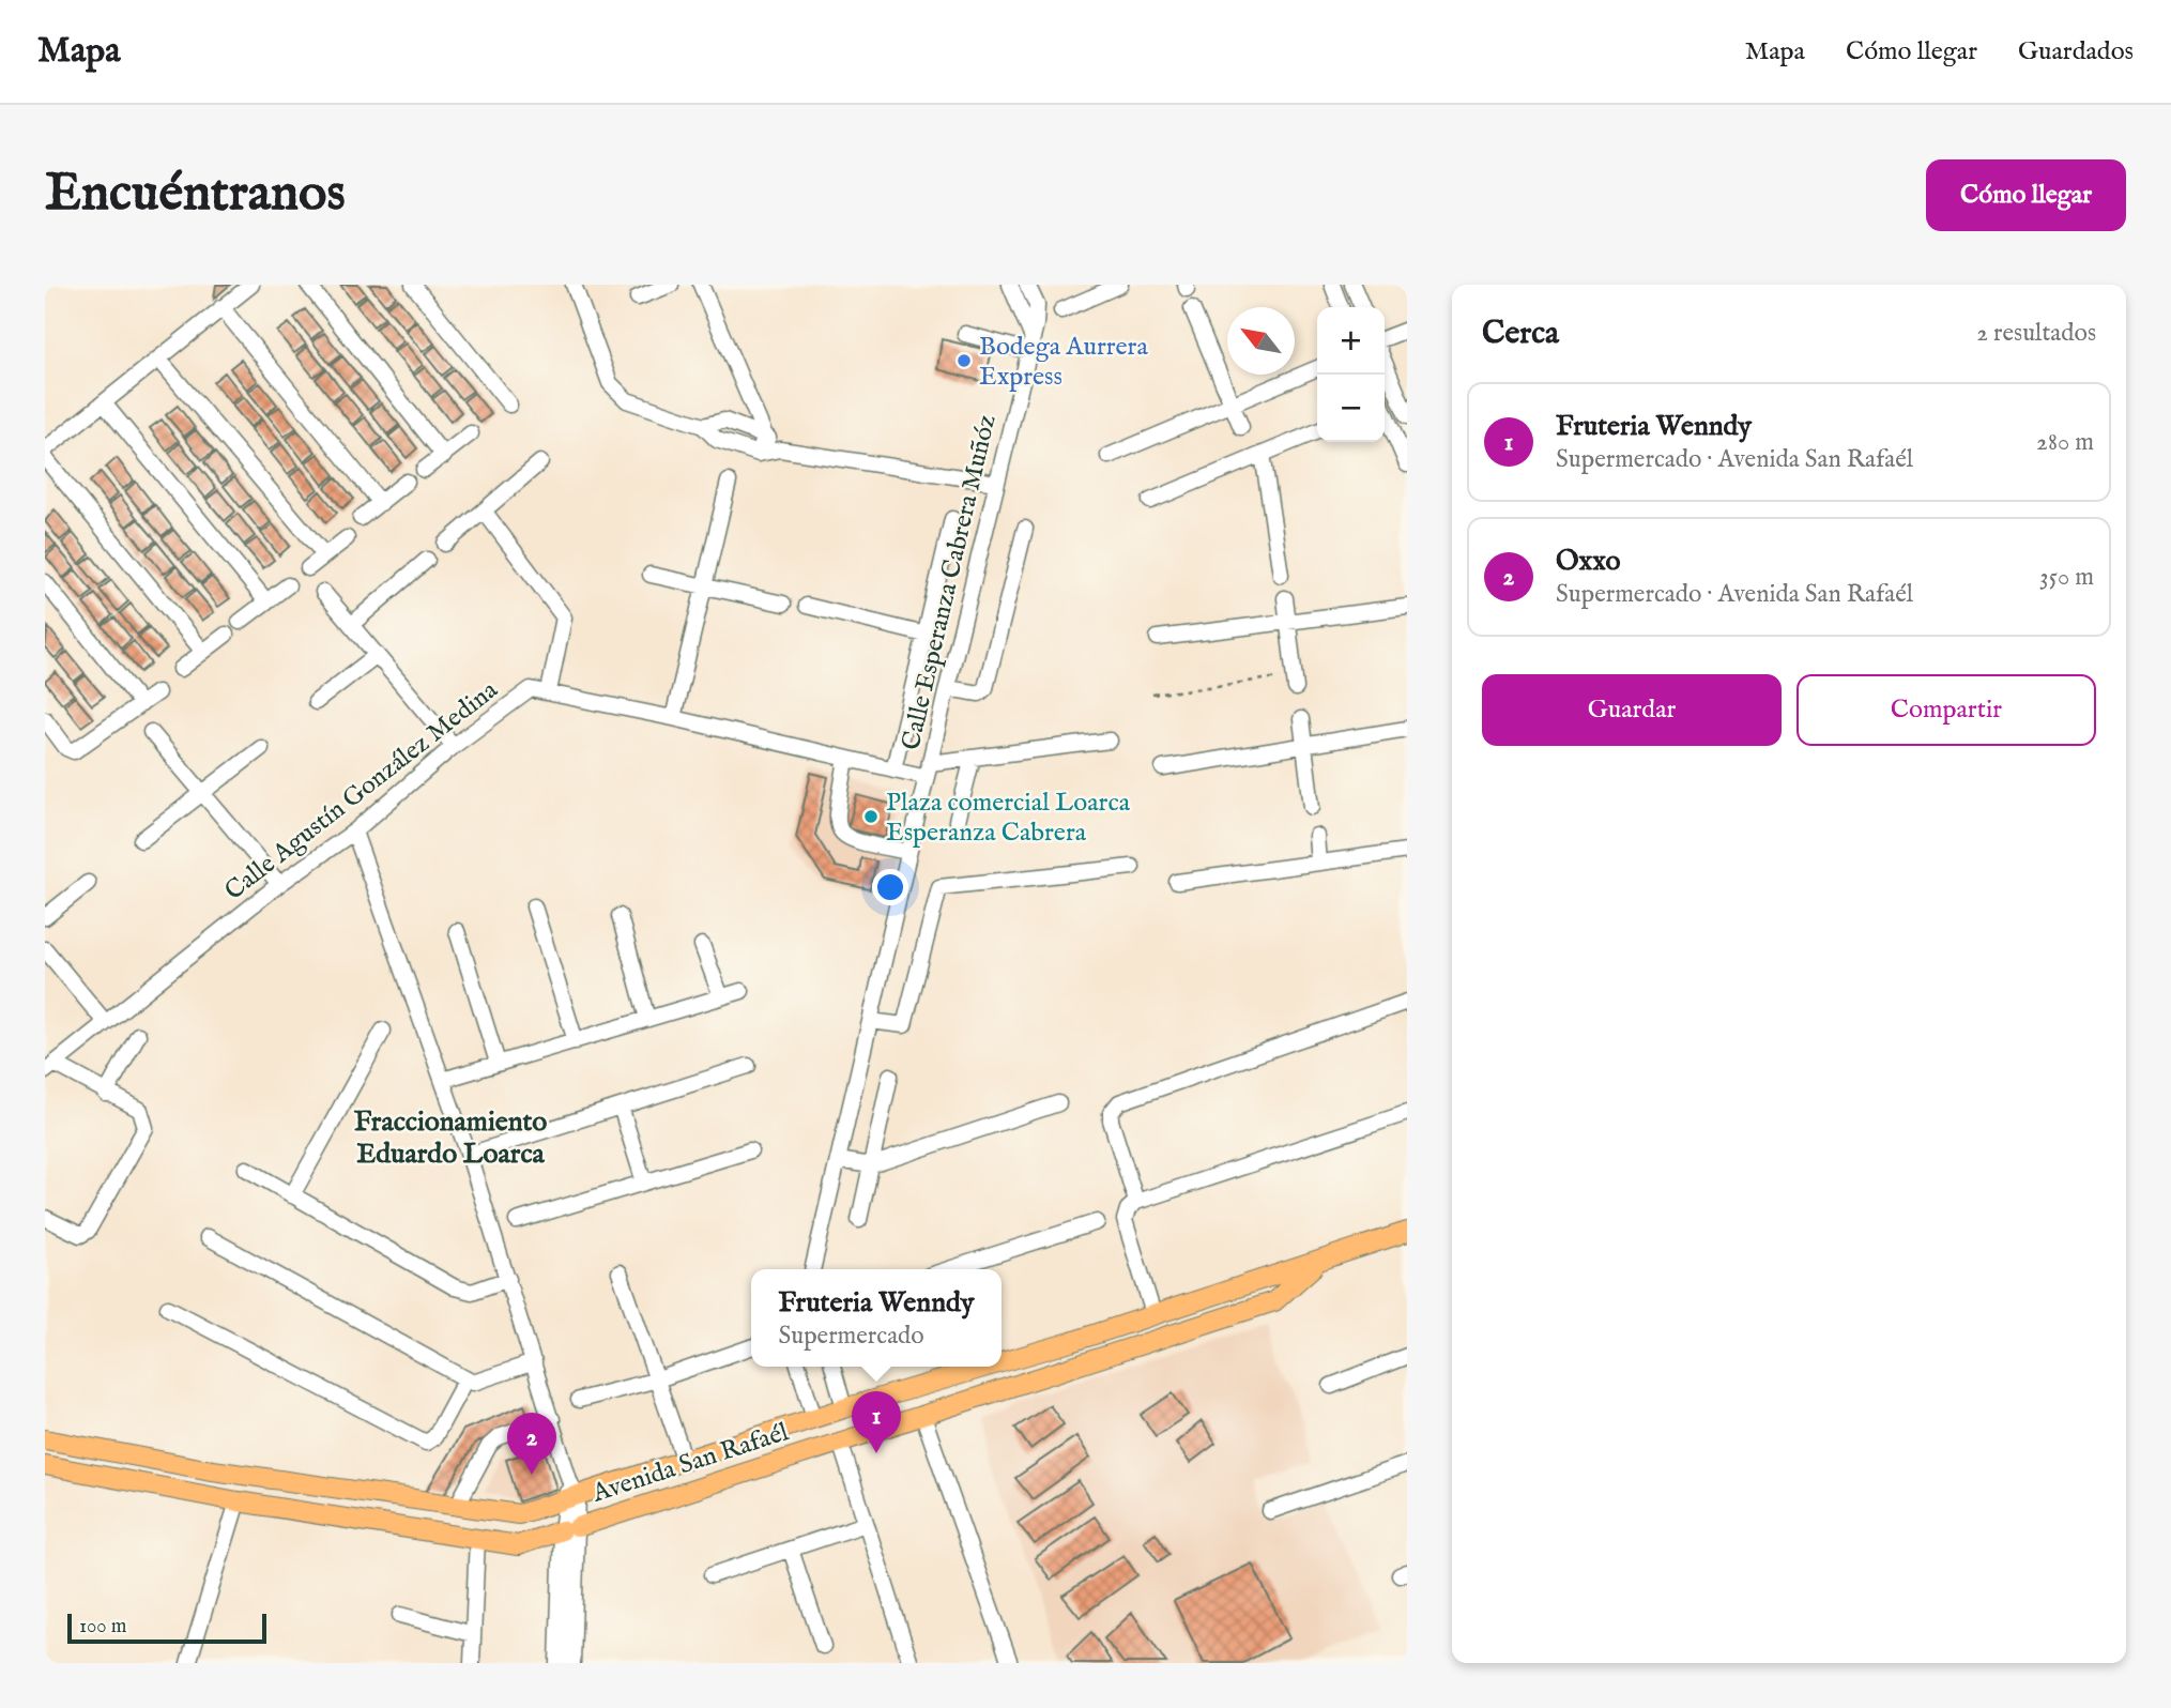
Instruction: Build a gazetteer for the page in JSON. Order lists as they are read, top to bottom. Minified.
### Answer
{"streets":{"main road":["Avenida San Rafaél"],"street":["Calle Esperanza Cabrera Muñóz","Calle Agustín González Medina"]},"crossings":[["Calle Esperanza Cabrera Muñóz","Calle Agustín González Medina"]],"districts":["Fraccionamiento Eduardo Loarca"],"places":["Bodega Aurrera Express","Plaza comercial Loarca Esperanza Cabrera"],"scale_bar":"100 m","north":"top left","page":{"header":"Mapa","nav":["Mapa","Cómo llegar","Guardados"],"buttons":["Cómo llegar",["Guardar","Compartir"]],"title":"Encuéntranos","heading":["Cerca","2 resultados"],"map_buttons":["+","−"],"list":[{"mark":"1","name":"Fruteria Wenndy","note":"Supermercado · Avenida San Rafaél","value":"280 m"},{"mark":"2","name":"Oxxo","note":"Supermercado · Avenida San Rafaél","value":"350 m"}],"popup":["Fruteria Wenndy","Supermercado"],"pins":["1","2"],"scale":"100 m"}}
